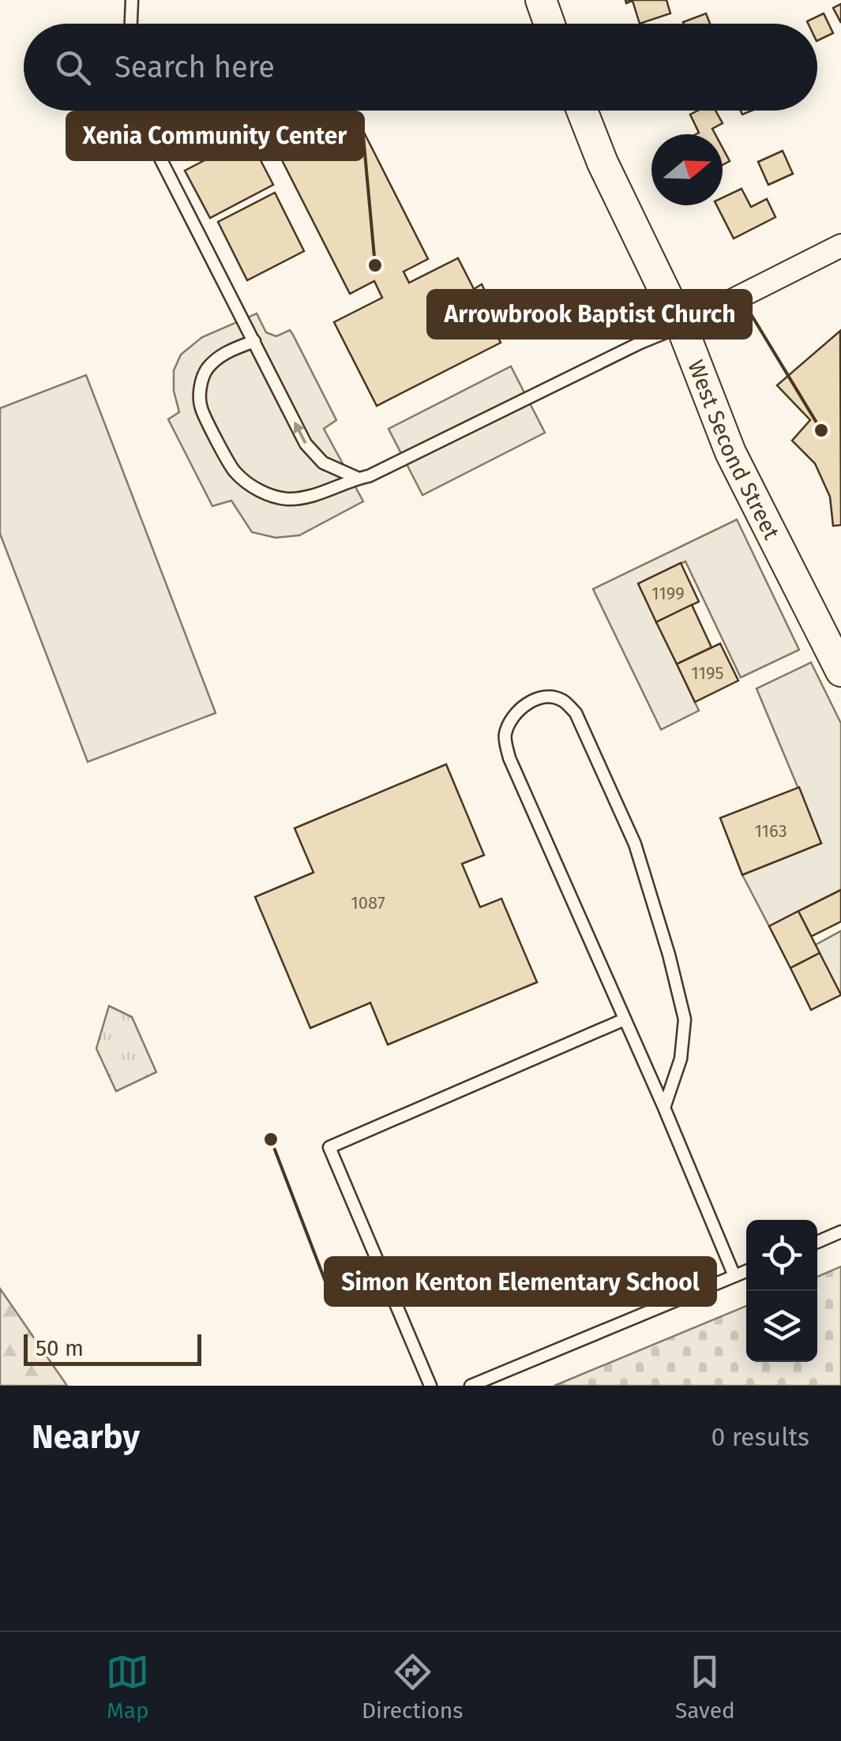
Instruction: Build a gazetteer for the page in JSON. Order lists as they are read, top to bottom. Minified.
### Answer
{"streets":{"main road":["West Second Street"]},"places":["Xenia Community Center","Arrowbrook Baptist Church","Simon Kenton Elementary School"],"house_numbers":["1199","1195","1163","1087"],"scale_bar":"50 m","north":"right","page":{"search":"Search here","scale":"50 m","heading":["Nearby","0 results"],"nav":["Map","Directions","Saved"]}}
